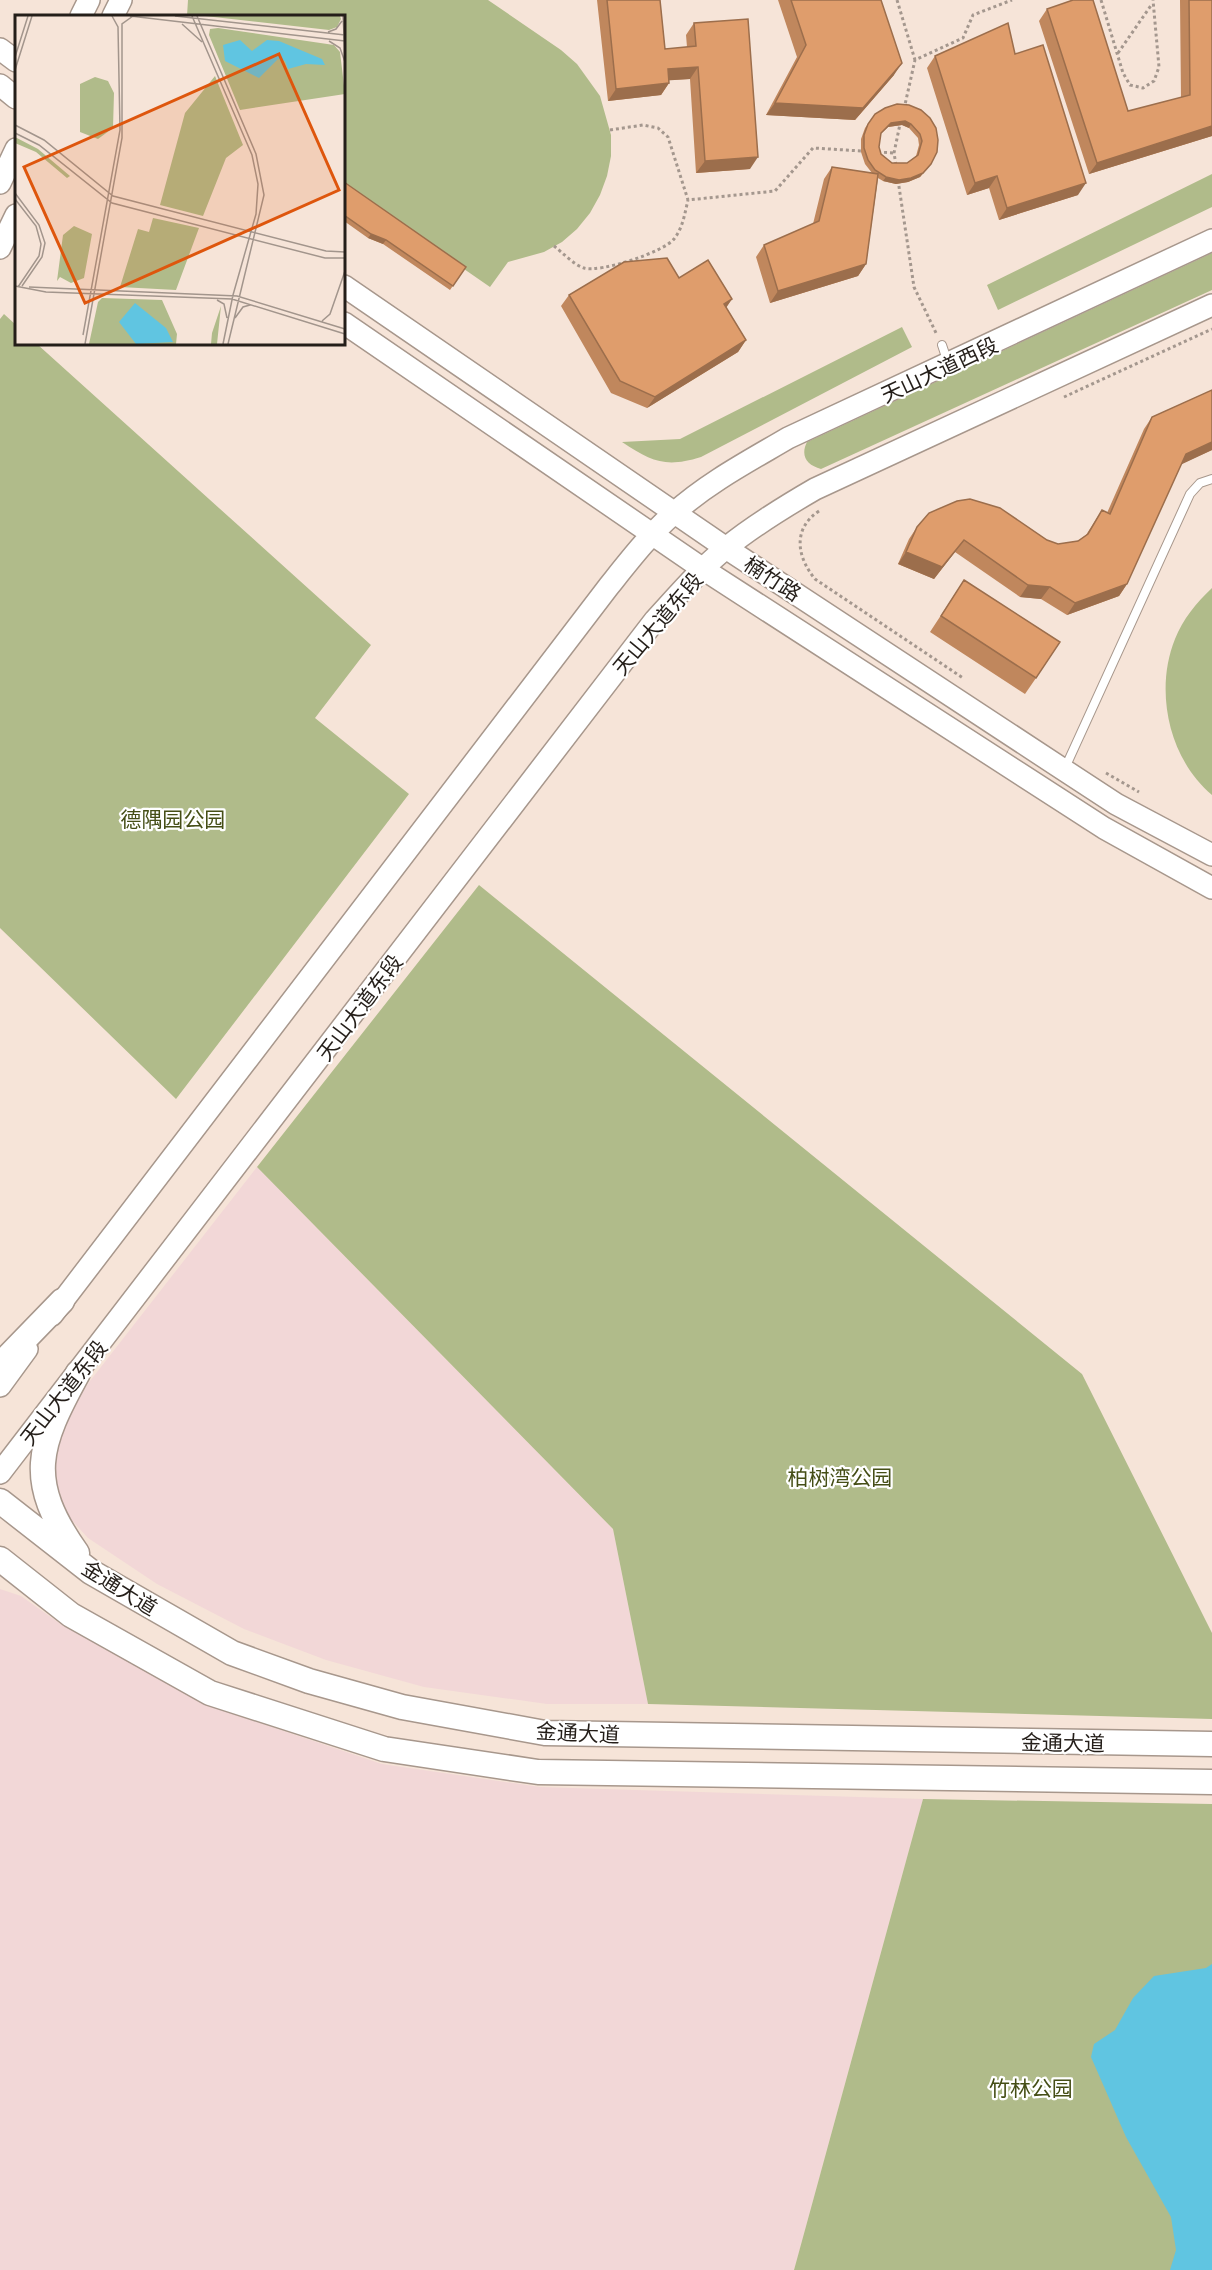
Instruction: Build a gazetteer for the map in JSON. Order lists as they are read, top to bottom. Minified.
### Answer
{"streets":{"main road":["天山大道西段","楠竹路","天山大道东段","金通大道"]},"crossings":[["天山大道西段","楠竹路"],["楠竹路","天山大道东段"]],"parks":["德隅园公园","柏树湾公园","竹林公园"]}
